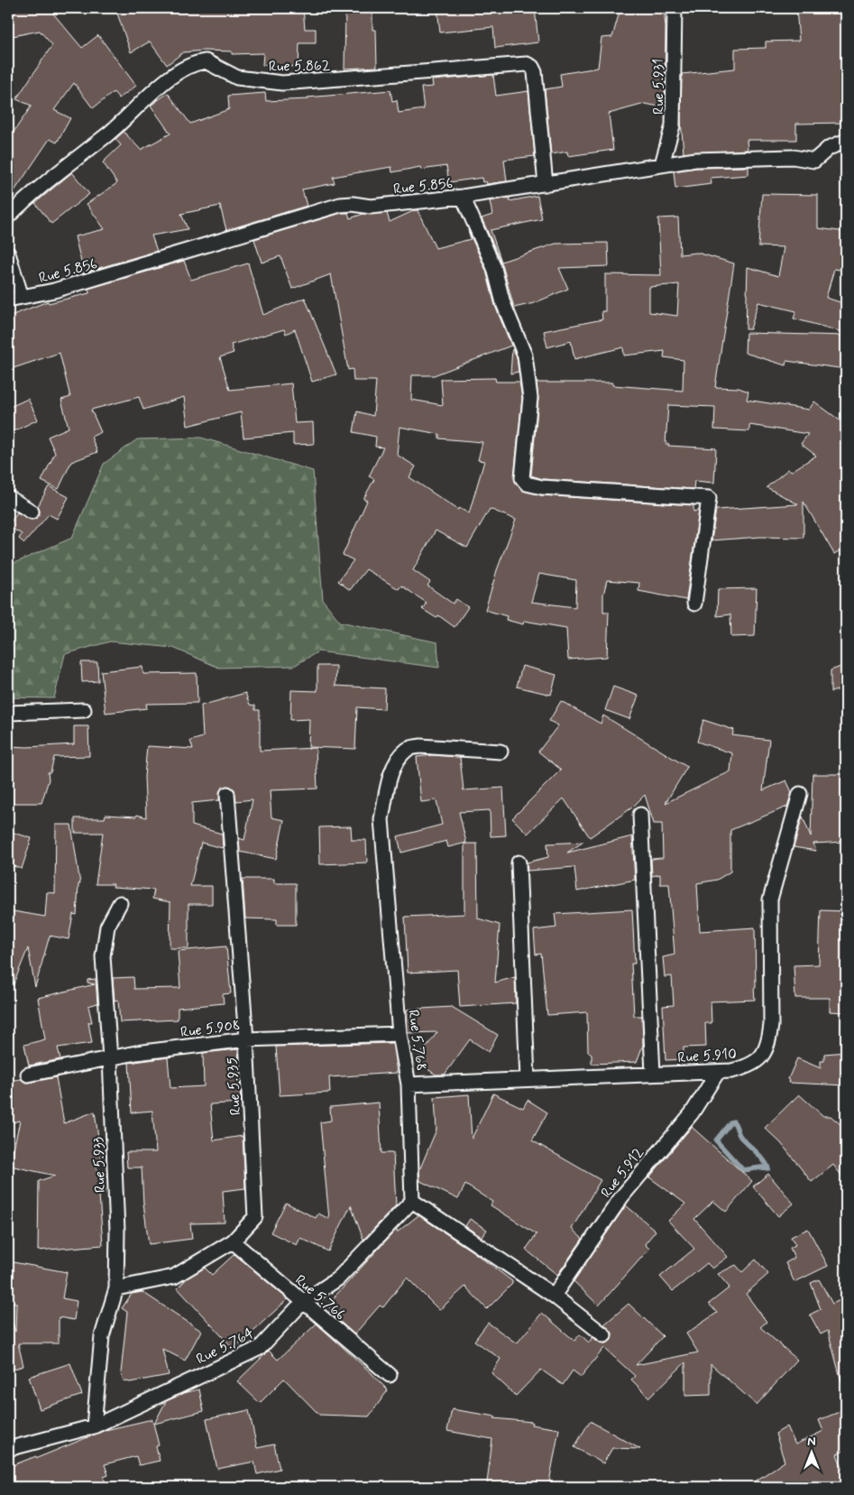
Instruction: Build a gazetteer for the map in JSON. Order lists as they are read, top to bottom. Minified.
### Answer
{"streets":{"street":["Rue 5.862","Rue 5.931","Rue 5.856","Rue 5.908","Rue 5.768","Rue 5.910","Rue 5.935","Rue 5.933","Rue 5.912","Rue 5.766","Rue 5.764"]},"crossings":[["Rue 5.862","Rue 5.856"],["Rue 5.931","Rue 5.856"],["Rue 5.908","Rue 5.768"],["Rue 5.908","Rue 5.935"],["Rue 5.908","Rue 5.933"],["Rue 5.768","Rue 5.910"],["Rue 5.768","Rue 5.764"],["Rue 5.910","Rue 5.912"],["Rue 5.935","Rue 5.933"],["Rue 5.935","Rue 5.766"],["Rue 5.933","Rue 5.764"],["Rue 5.766","Rue 5.764"]],"north":"top"}
